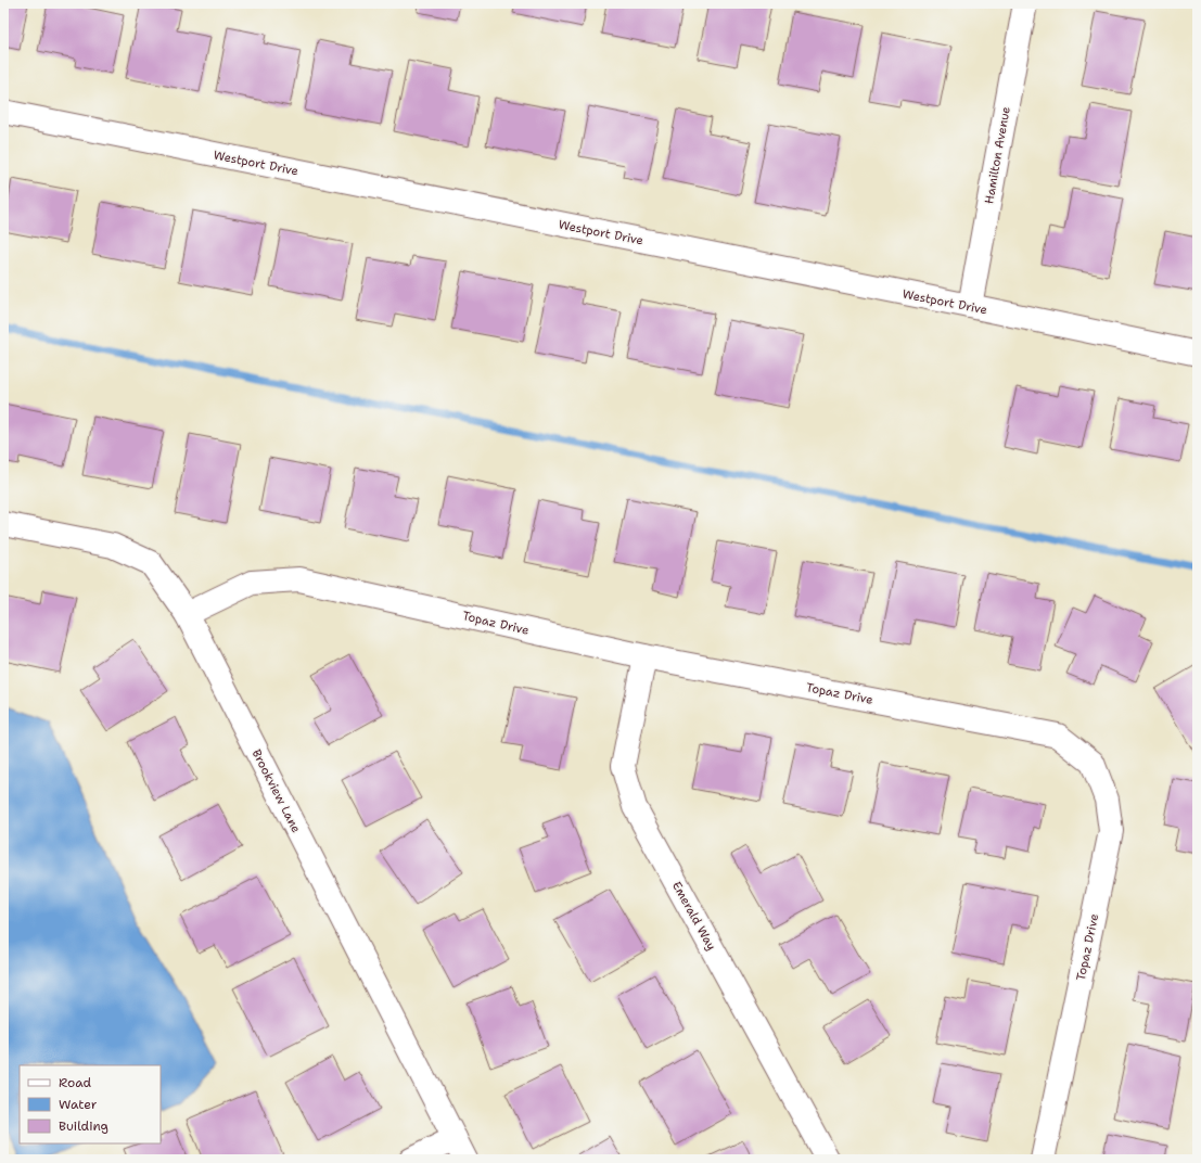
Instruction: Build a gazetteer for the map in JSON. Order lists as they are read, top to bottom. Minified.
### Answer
{"streets":{"street":["Hamilton Avenue","Westport Drive","Topaz Drive","Brookview Lane","Emerald Way"]},"crossings":[["Hamilton Avenue","Westport Drive"],["Topaz Drive","Brookview Lane"],["Topaz Drive","Emerald Way"]],"legend":["Road","Water","Building"]}
